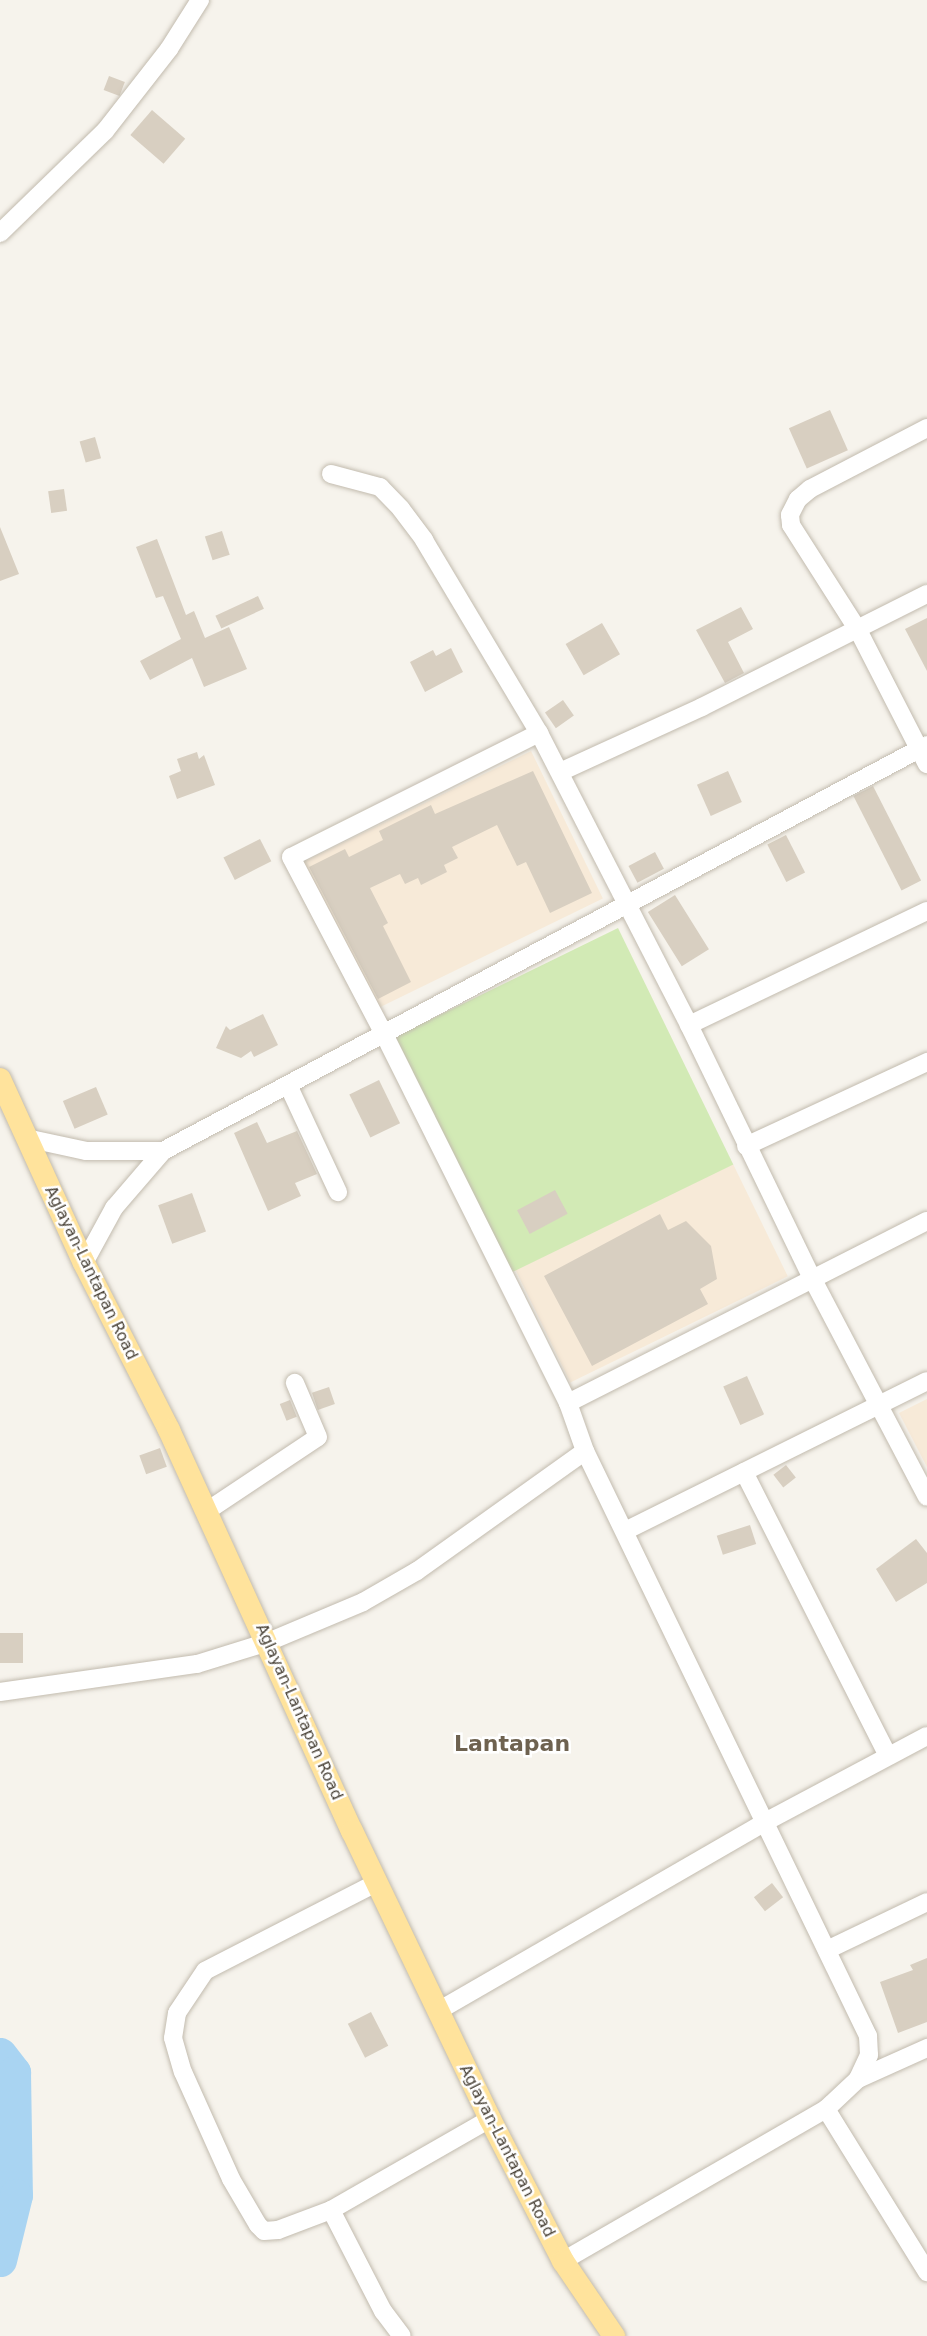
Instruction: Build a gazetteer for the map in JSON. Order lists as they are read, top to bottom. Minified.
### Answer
{"streets":{"main road":["Aglayan-Lantapan Road"]},"districts":["Lantapan"]}
